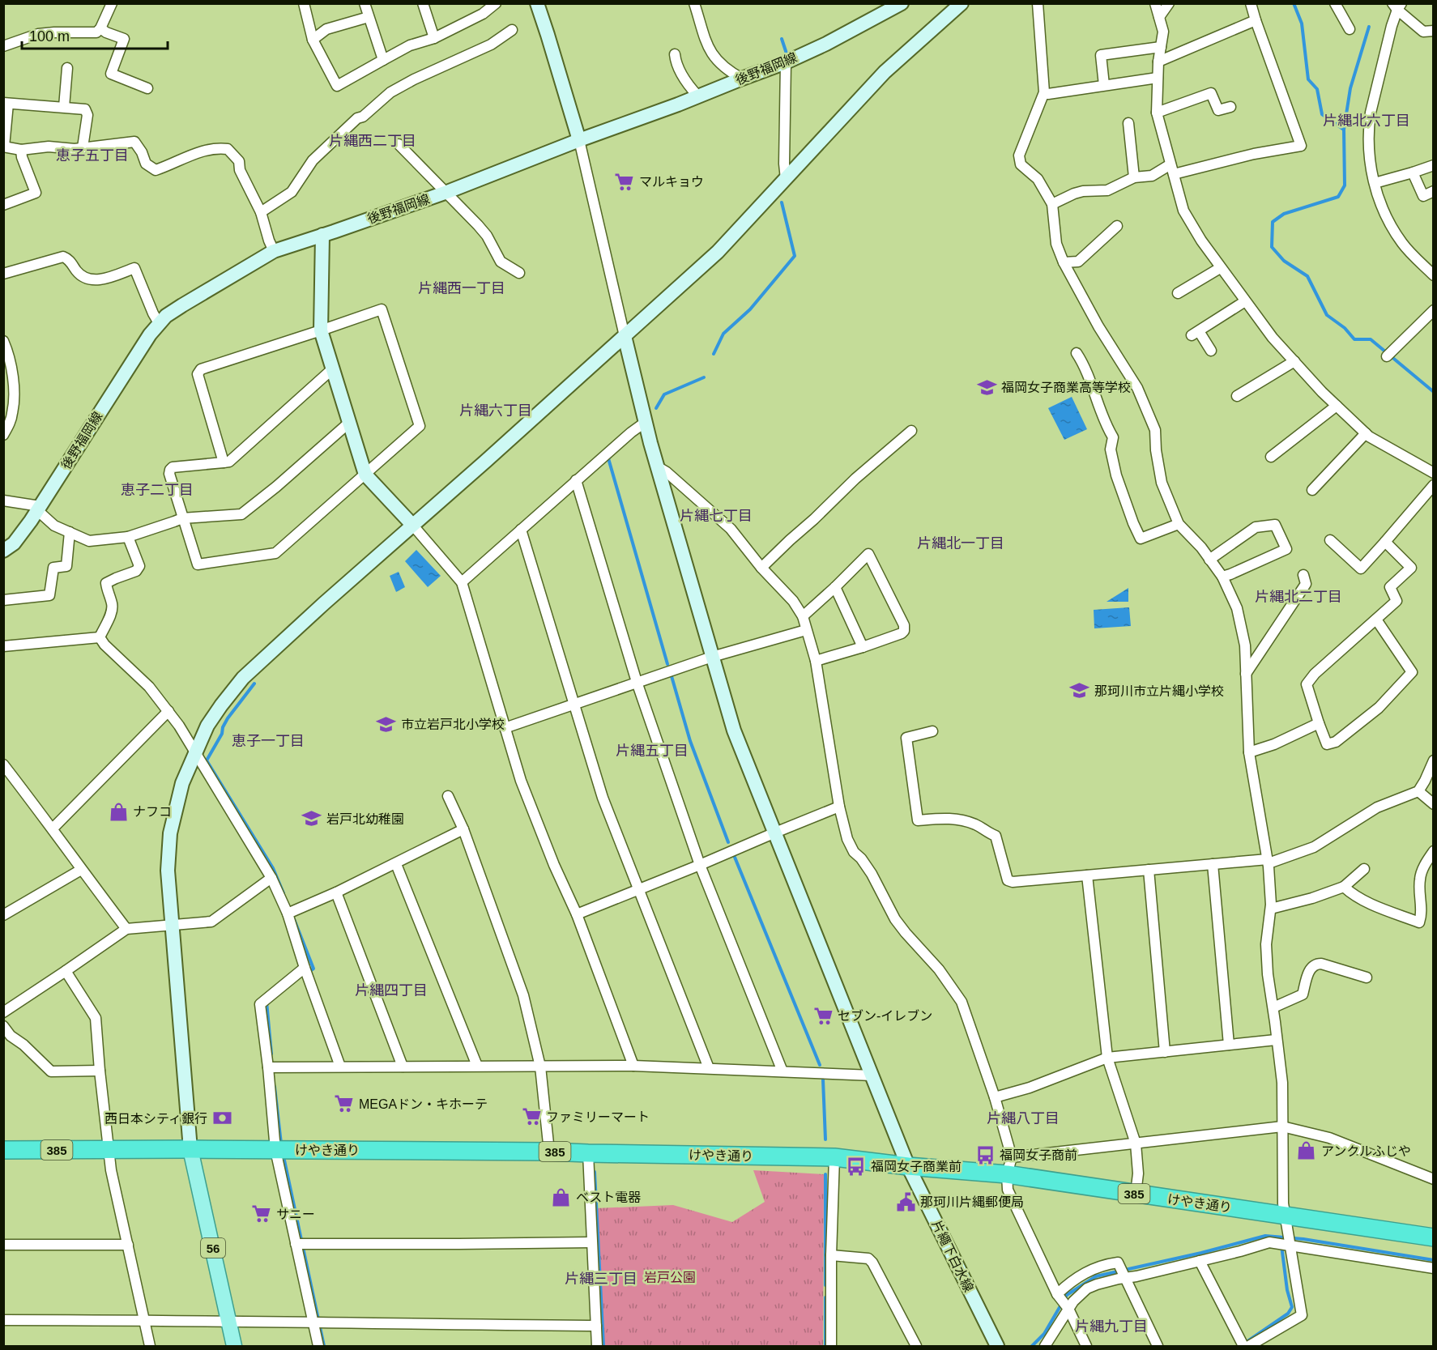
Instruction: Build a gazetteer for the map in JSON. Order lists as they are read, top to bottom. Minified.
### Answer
{"streets":{"highway":["385","けやき通り"],"main road":["56"],"street":["後野福岡線","片繩下白水線"]},"crossings":[["けやき通り","56"],["けやき通り","片繩下白水線"]],"districts":["片縄北六丁目","片縄西二丁目","恵子五丁目","片縄西一丁目","片縄六丁目","恵子二丁目","片縄七丁目","片縄北一丁目","片縄北二丁目","恵子一丁目","片縄五丁目","片縄四丁目","片縄八丁目","片縄三丁目","片縄九丁目"],"parks":["岩戸公園"],"places":{"supermarket":["マルキョウ","セブン-イレブン","MEGAドン・キホーテ","ファミリーマート","サニー"],"school or university":["福岡女子商業高等学校","那珂川市立片縄小学校","市立岩戸北小学校","岩戸北幼稚園"],"shop":["ナフコ","アンクルふじや","ベスト電器"],"bank":["西日本シティ銀行"],"bus stop":["福岡女子商前","福岡女子商業前"],"public building":["那珂川片縄郵便局"]},"scale_bar":"100 m"}
